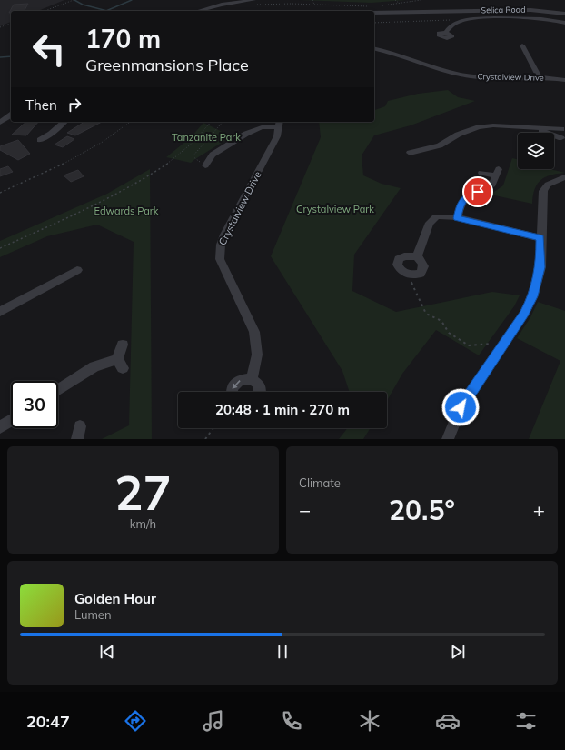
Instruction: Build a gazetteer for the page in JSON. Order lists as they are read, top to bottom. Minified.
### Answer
{"streets":{"street":["Selica Road","Crystalview Drive"]},"parks":["Tanzanite Park","Crystalview Park","Edwards Park"],"page":{"turn":["170 m","Greenmansions Place"],"then":"Then","limit":"30","trip":"20:48 · 1 min · 270 m","tile":[["27","km/h"],"Climate"],"heat":["−","20.5°","+"],"song":["Golden Hour","Lumen"],"tabs":"20:47"}}
